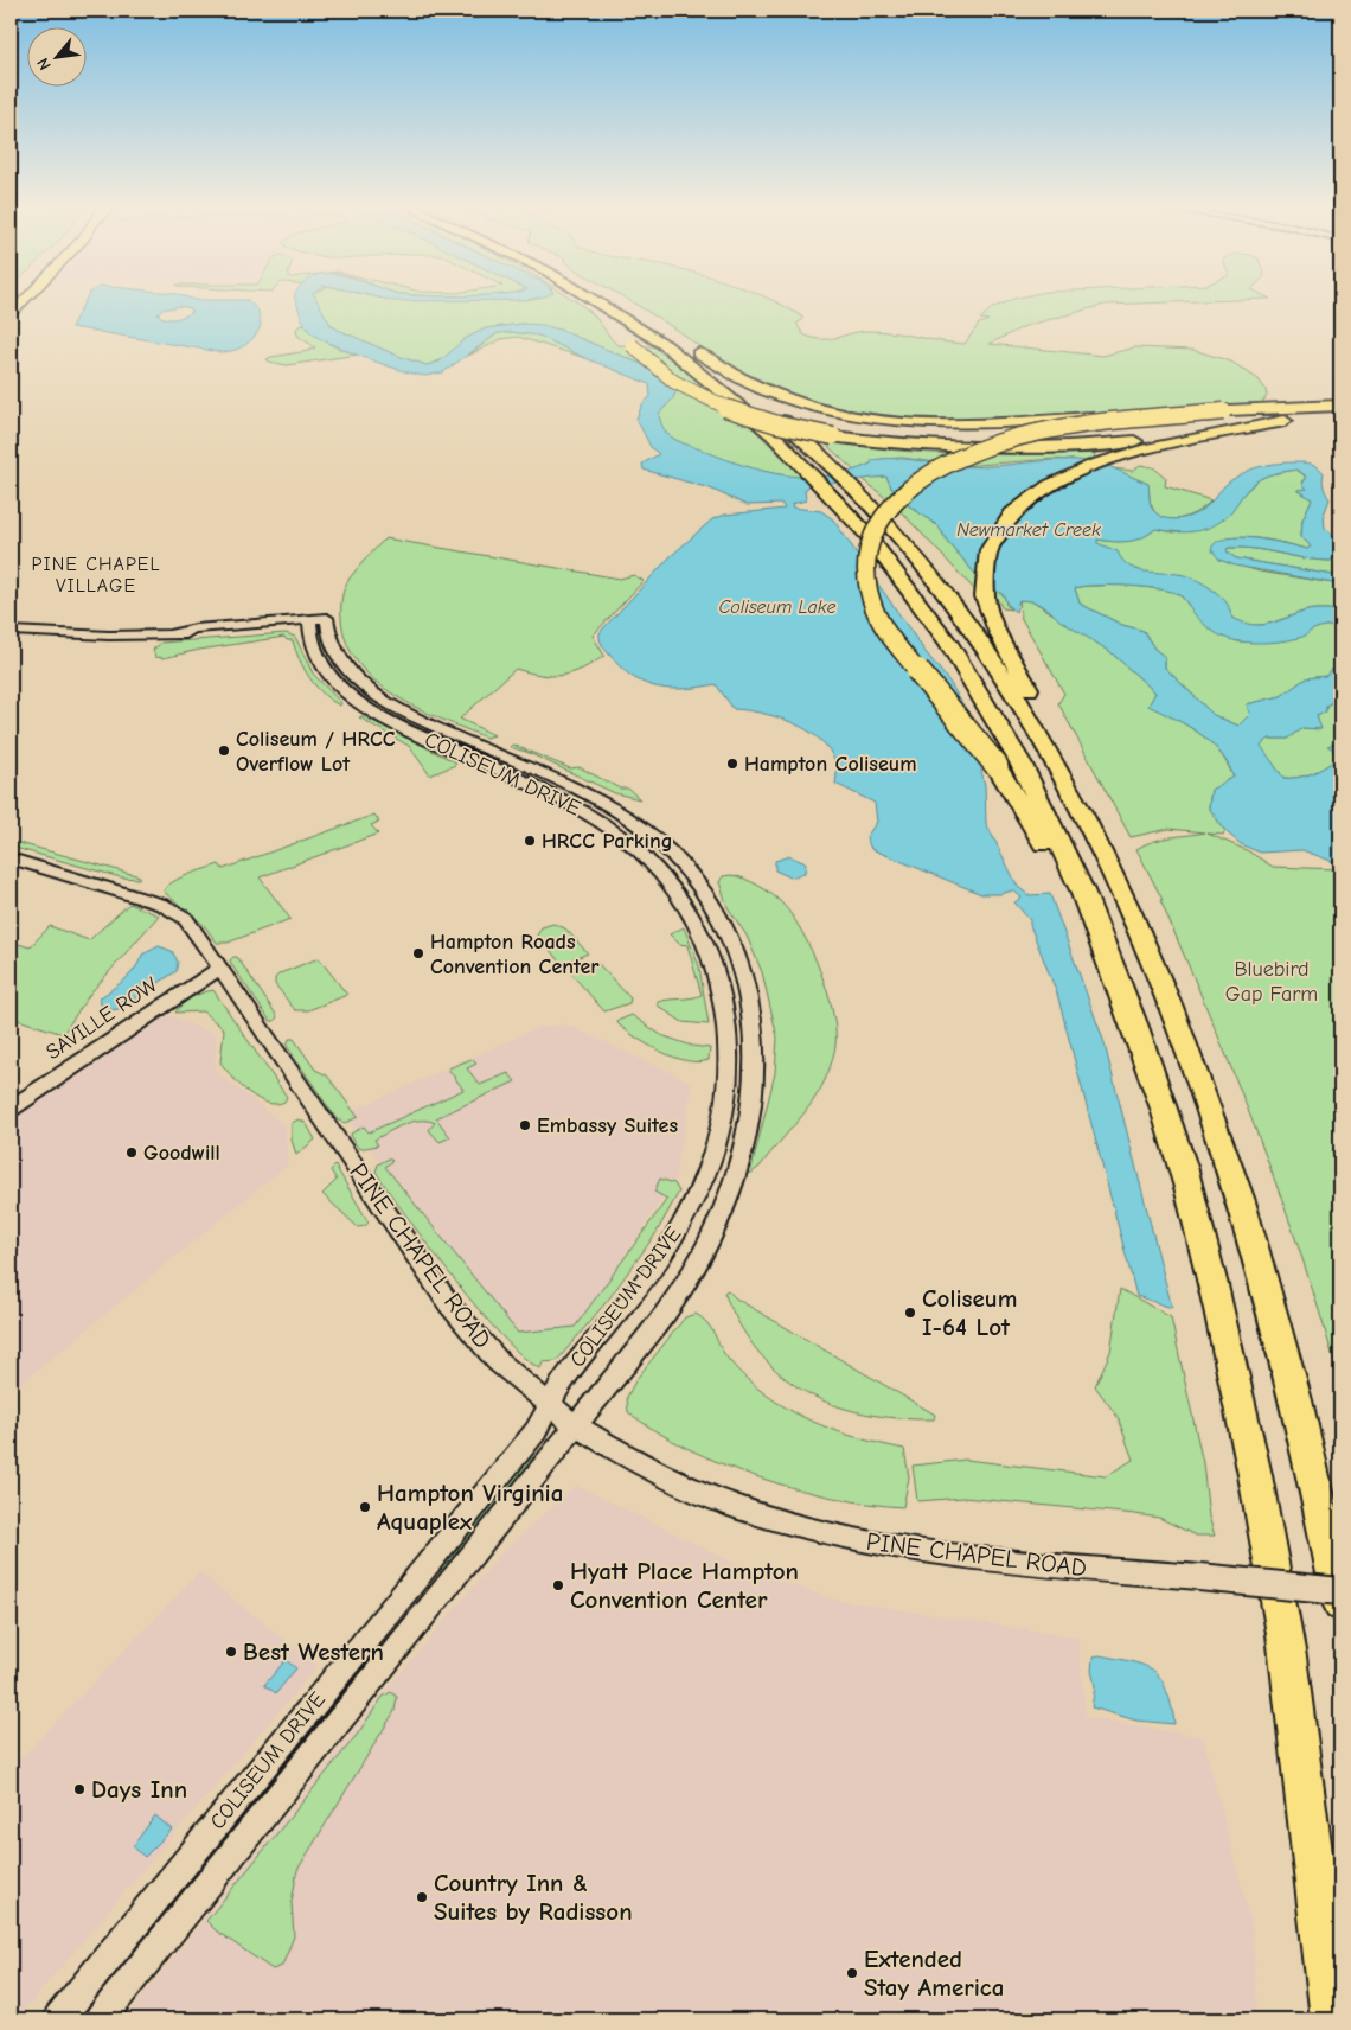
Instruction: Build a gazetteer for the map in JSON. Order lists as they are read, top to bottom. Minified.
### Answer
{"streets":{"street":["COLISEUM DRIVE","SAVILLE ROW","PINE CHAPEL ROAD"]},"crossings":[["COLISEUM DRIVE","PINE CHAPEL ROAD"],["SAVILLE ROW","PINE CHAPEL ROAD"]],"districts":["PINE CHAPEL VILLAGE"],"water":["Newmarket Creek","Coliseum Lake"],"parks":["Bluebird Gap Farm"],"places":["Coliseum / HRCC Overflow Lot","Hampton Coliseum","HRCC Parking","Hampton Roads Convention Center","Embassy Suites","Goodwill","Coliseum I-64 Lot","Hampton Virginia Aquaplex","Hyatt Place Hampton Convention Center","Best Western","Days Inn","Country Inn & Suites by Radisson","Extended Stay America"],"north":"bottom left"}
